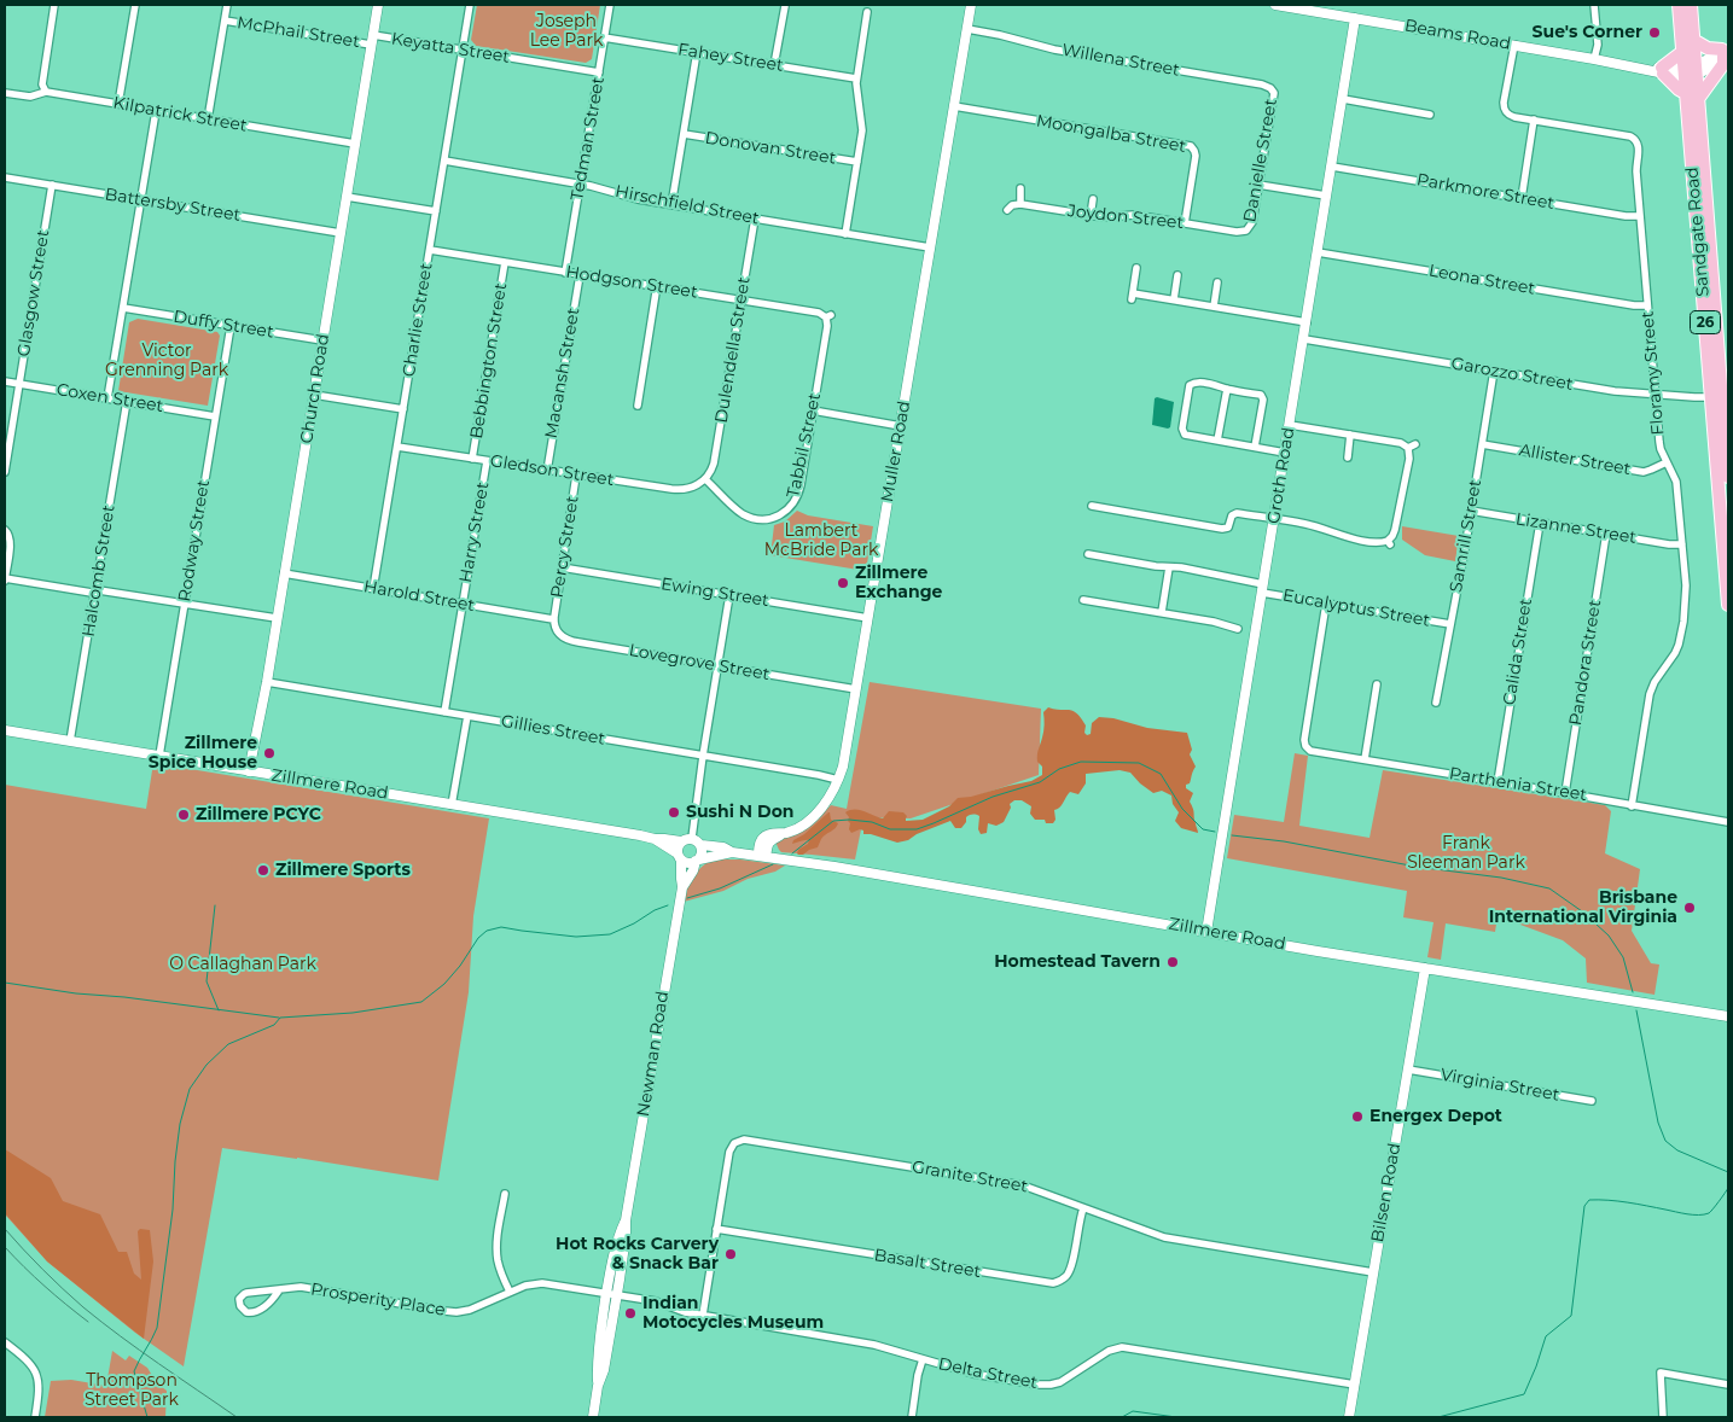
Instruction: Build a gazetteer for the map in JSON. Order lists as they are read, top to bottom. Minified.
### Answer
{"streets":{"highway":["Sandgate Road","26"],"street":["McPhail Street","Beams Road","Keyatta Street","Fahey Street","Willena Street","Kilpatrick Street","Moongalba Street","Tedman Street","Donovan Street","Danielle Street","Parkmore Street","Battersby Street","Hirschfield Street","Joydon Street","Leona Street","Hodgson Street","Glasgow Street","Charlie Street","Duffy Street","Dulendella Street","Bebbington Street","Macansh Street","Floramy Street","Garozzo Street","Church Road","Coxen Street","Tabbil Street","Muller Road","Allister Street","Gledson Street","Groth Road","Lizanne Street","Harry Street","Samrill Street","Rodway Street","Percy Street","Halcomb Street","Ewing Street","Harold Street","Eucalyptus Street","Calida Street","Lovegrove Street","Pandora Street","Gillies Street","Zillmere Road","Parthenia Street","Newman Road","Virginia Street","Granite Street","Bilsen Road","Basalt Street","Prosperity Place","Delta Street"]},"crossings":[["McPhail Street","Keyatta Street"],["McPhail Street","Church Road"],["Beams Road","Sandgate Road"],["Beams Road","Groth Road"],["Keyatta Street","Tedman Street"],["Keyatta Street","Charlie Street"],["Keyatta Street","Church Road"],["Fahey Street","Tedman Street"],["Willena Street","Danielle Street"],["Willena Street","Muller Road"],["Kilpatrick Street","Church Road"],["Moongalba Street","Joydon Street"],["Moongalba Street","Muller Road"],["Tedman Street","Hirschfield Street"],["Tedman Street","Hodgson Street"],["Danielle Street","Joydon Street"],["Parkmore Street","Floramy Street"],["Parkmore Street","Groth Road"],["Battersby Street","Glasgow Street"],["Battersby Street","Church Road"],["Hirschfield Street","Charlie Street"],["Hirschfield Street","Dulendella Street"],["Hirschfield Street","Muller Road"],["Sandgate Road","Garozzo Street"],["Leona Street","Floramy Street"],["Leona Street","Groth Road"],["Hodgson Street","Charlie Street"],["Hodgson Street","Dulendella Street"],["Hodgson Street","Bebbington Street"],["Hodgson Street","Macansh Street"],["Hodgson Street","Tabbil Street"],["Glasgow Street","Coxen Street"],["Charlie Street","Gledson Street"],["Charlie Street","Harold Street"],["Duffy Street","Church Road"],["Duffy Street","Rodway Street"],["Dulendella Street","Tabbil Street"],["Dulendella Street","Gledson Street"],["Bebbington Street","Gledson Street"],["Macansh Street","Gledson Street"],["Floramy Street","Garozzo Street"],["Floramy Street","Allister Street"],["Floramy Street","Lizanne Street"],["Floramy Street","Parthenia Street"],["Garozzo Street","Groth Road"],["Garozzo Street","Samrill Street"],["Church Road","Harold Street"],["Church Road","Gillies Street"],["Church Road","Zillmere Road"],["Coxen Street","Rodway Street"],["Coxen Street","Halcomb Street"],["Tabbil Street","Gledson Street"],["Muller Road","Ewing Street"],["Muller Road","Lovegrove Street"],["Muller Road","Gillies Street"],["Muller Road","Zillmere Road"],["Allister Street","Samrill Street"],["Gledson Street","Harry Street"],["Gledson Street","Percy Street"],["Groth Road","Eucalyptus Street"],["Groth Road","Zillmere Road"],["Lizanne Street","Samrill Street"],["Lizanne Street","Calida Street"],["Lizanne Street","Pandora Street"],["Harry Street","Harold Street"],["Harry Street","Gillies Street"],["Samrill Street","Eucalyptus Street"],["Rodway Street","Zillmere Road"],["Percy Street","Ewing Street"],["Percy Street","Harold Street"],["Percy Street","Lovegrove Street"],["Halcomb Street","Zillmere Road"],["Harold Street","Lovegrove Street"],["Eucalyptus Street","Parthenia Street"],["Calida Street","Parthenia Street"],["Pandora Street","Parthenia Street"],["Zillmere Road","Newman Road"],["Zillmere Road","Bilsen Road"],["Newman Road","Prosperity Place"],["Newman Road","Delta Street"],["Virginia Street","Bilsen Road"],["Granite Street","Bilsen Road"],["Granite Street","Basalt Street"],["Granite Street","Delta Street"],["Bilsen Road","Delta Street"],["Prosperity Place","Delta Street"]],"parks":["Joseph Lee Park","Victor Grenning Park","Lambert McBride Park","Frank Sleeman Park","O Callaghan Park","Thompson Street Park"],"places":["Sue's Corner","Zillmere Exchange","Zillmere Spice House","Sushi N Don","Zillmere PCYC","Zillmere Sports","Brisbane International Virginia","Homestead Tavern","Energex Depot","Hot Rocks Carvery & Snack Bar","Indian Motocycles Museum"]}
